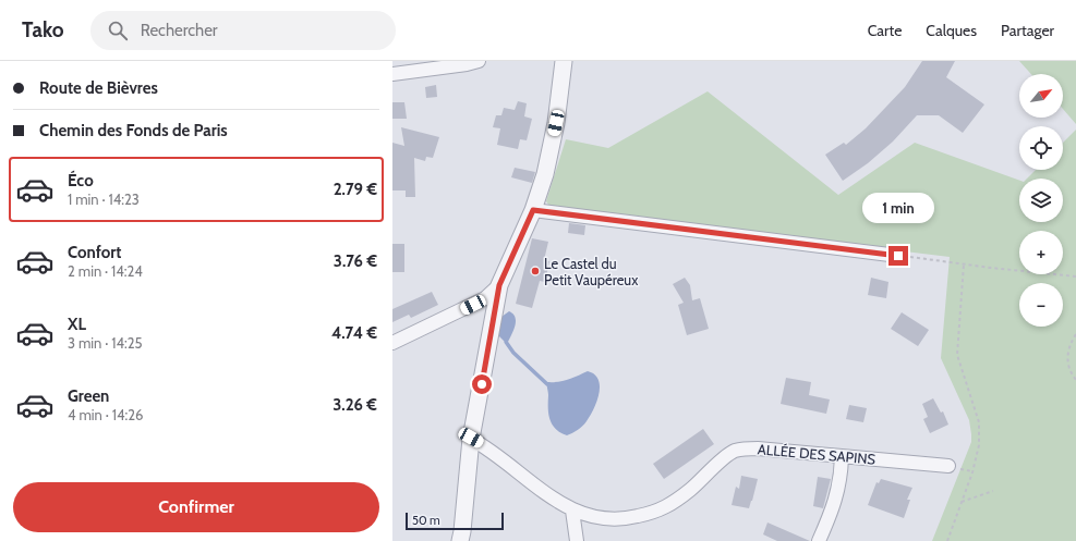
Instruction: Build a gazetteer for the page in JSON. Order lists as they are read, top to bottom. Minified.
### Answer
{"streets":{"street":["ALLÉE DES SAPINS"]},"places":["Le Castel du Petit Vaupéreux"],"scale_bar":"50 m","north":"top right","page":{"header":"Tako","search":"Rechercher","nav":["Carte","Calques","Partager"],"banner":["Route de Bièvres","Chemin des Fonds de Paris"],"map_buttons":["+","−"],"list":[{"name":"Éco","note":"1 min · 14:23","value":"2.79 €"},{"name":"Confort","note":"2 min · 14:24","value":"3.76 €"},{"name":"XL","note":"3 min · 14:25","value":"4.74 €"},{"name":"Green","note":"4 min · 14:26","value":"3.26 €"}],"bubble":"1 min","buttons":"Confirmer","scale":"50 m"}}
